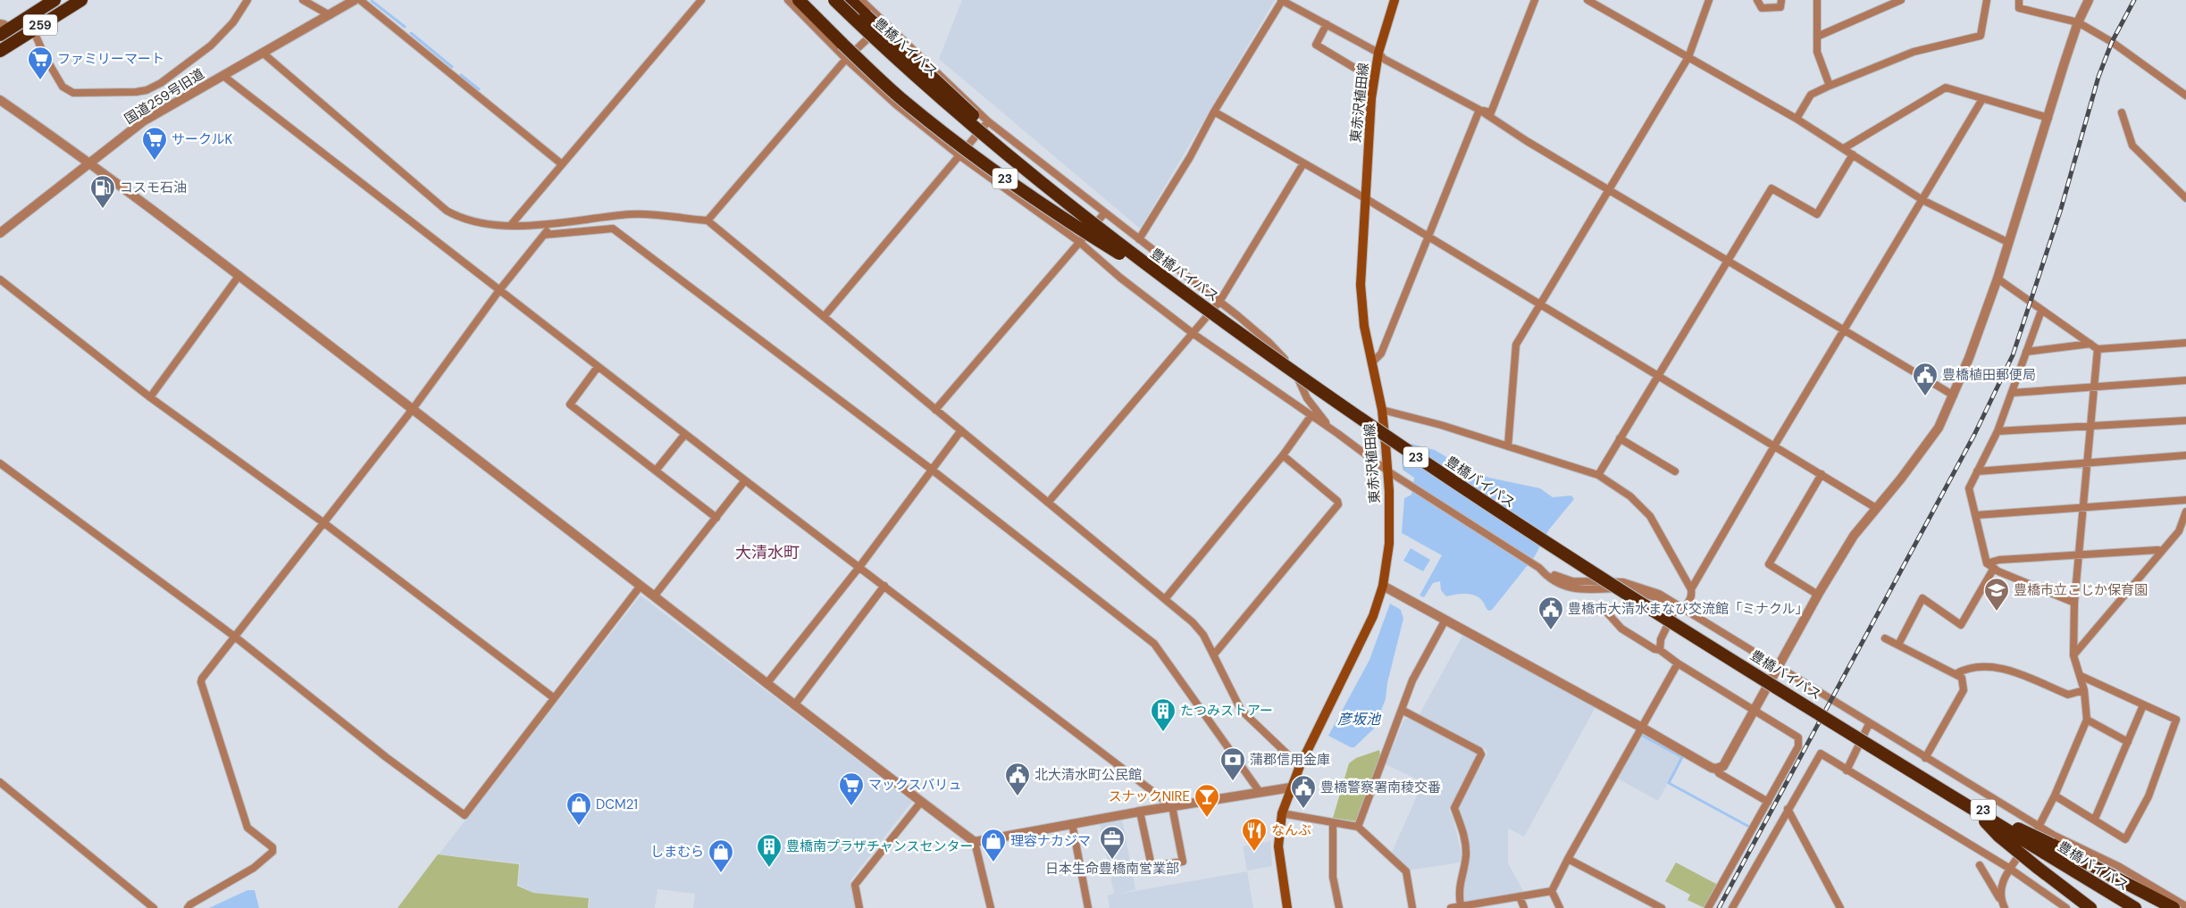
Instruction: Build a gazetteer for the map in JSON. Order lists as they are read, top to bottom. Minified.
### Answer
{"streets":{"highway":["259","豊橋バイパス","23"],"main road":["東赤沢植田線"],"street":["国道259号旧道"]},"crossings":[["豊橋バイパス","23"]],"districts":["大清水町"],"water":["彦坂池"],"places":{"supermarket":["ファミリーマート","サークルK","マックスバリュ"],"fuel station":["コスモ石油"],"public building":["豊橋植田郵便局","豊橋市大清水まなび交流館「ミナクル」","北大清水町公民館","豊橋警察署南稜交番"],"school or university":["豊橋市立こじか保育園"],"building":["たつみストアー","豊橋南プラザチャンスセンター"],"bank":["蒲郡信用金庫"],"bar":["スナックNIRE"],"shop":["DCM21","理容ナカジマ","しまむら"],"restaurant":["なんぶ"],"office":["日本生命豊橋南営業部"]}}
